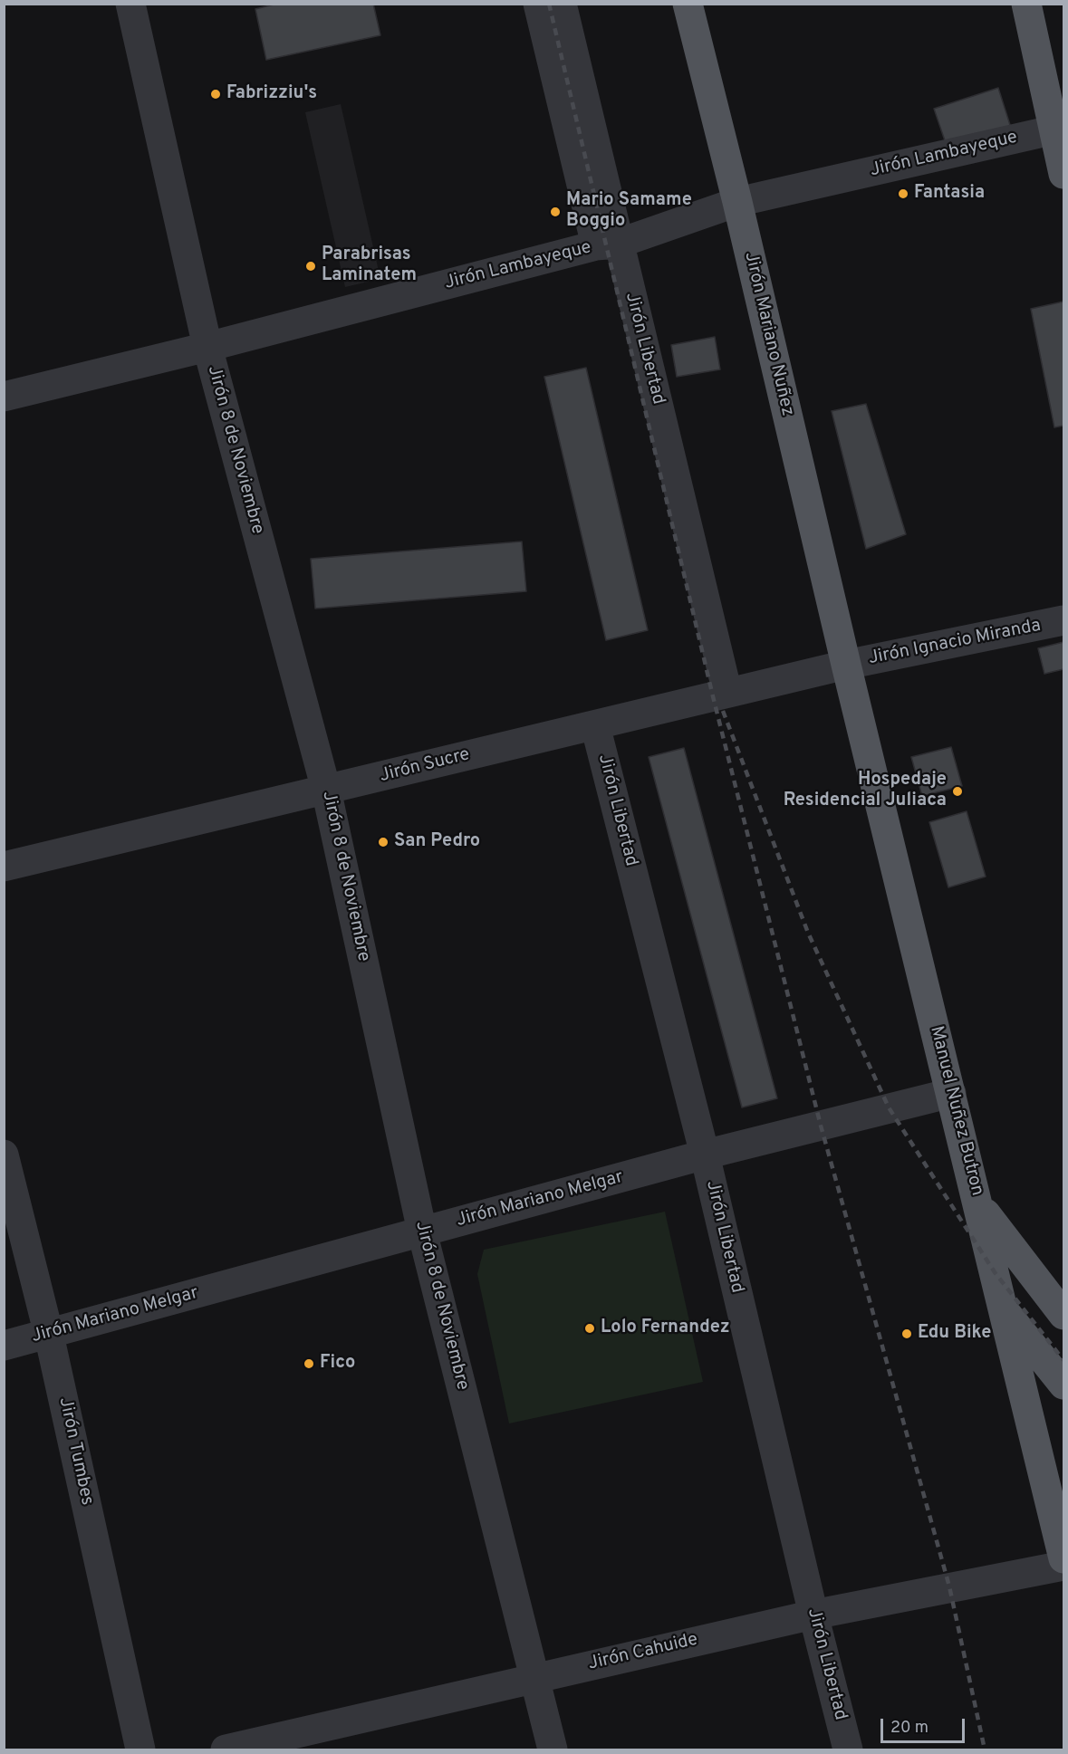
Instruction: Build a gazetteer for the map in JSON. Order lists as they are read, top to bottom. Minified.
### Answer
{"streets":{"main road":["Jirón Mariano Nuñez","Manuel Nuñez Butron"],"street":["Jirón Lambayeque","Jirón Libertad","Jirón 8 de Noviembre","Jirón Ignacio Miranda","Jirón Sucre","Jirón Mariano Melgar","Jirón Tumbes","Jirón Cahuide"]},"crossings":[["Jirón Lambayeque","Jirón Mariano Nuñez"],["Jirón Lambayeque","Jirón Libertad"],["Jirón Lambayeque","Jirón 8 de Noviembre"],["Jirón Mariano Nuñez","Jirón Ignacio Miranda"],["Jirón Mariano Nuñez","Jirón Sucre"],["Jirón Mariano Nuñez","Manuel Nuñez Butron"],["Jirón Libertad","Jirón Sucre"],["Jirón Libertad","Jirón Mariano Melgar"],["Jirón Libertad","Jirón Cahuide"],["Jirón 8 de Noviembre","Jirón Sucre"],["Jirón 8 de Noviembre","Jirón Mariano Melgar"],["Jirón 8 de Noviembre","Jirón Cahuide"],["Jirón Ignacio Miranda","Jirón Sucre"],["Jirón Ignacio Miranda","Manuel Nuñez Butron"],["Jirón Sucre","Manuel Nuñez Butron"],["Manuel Nuñez Butron","Jirón Mariano Melgar"],["Jirón Mariano Melgar","Jirón Tumbes"]],"places":["Fabrizziu's","Fantasia","Mario Samame Boggio","Parabrisas Laminatem","Hospedaje Residencial Juliaca","San Pedro","Lolo Fernandez","Edu Bike","Fico"],"scale_bar":"20 m"}
